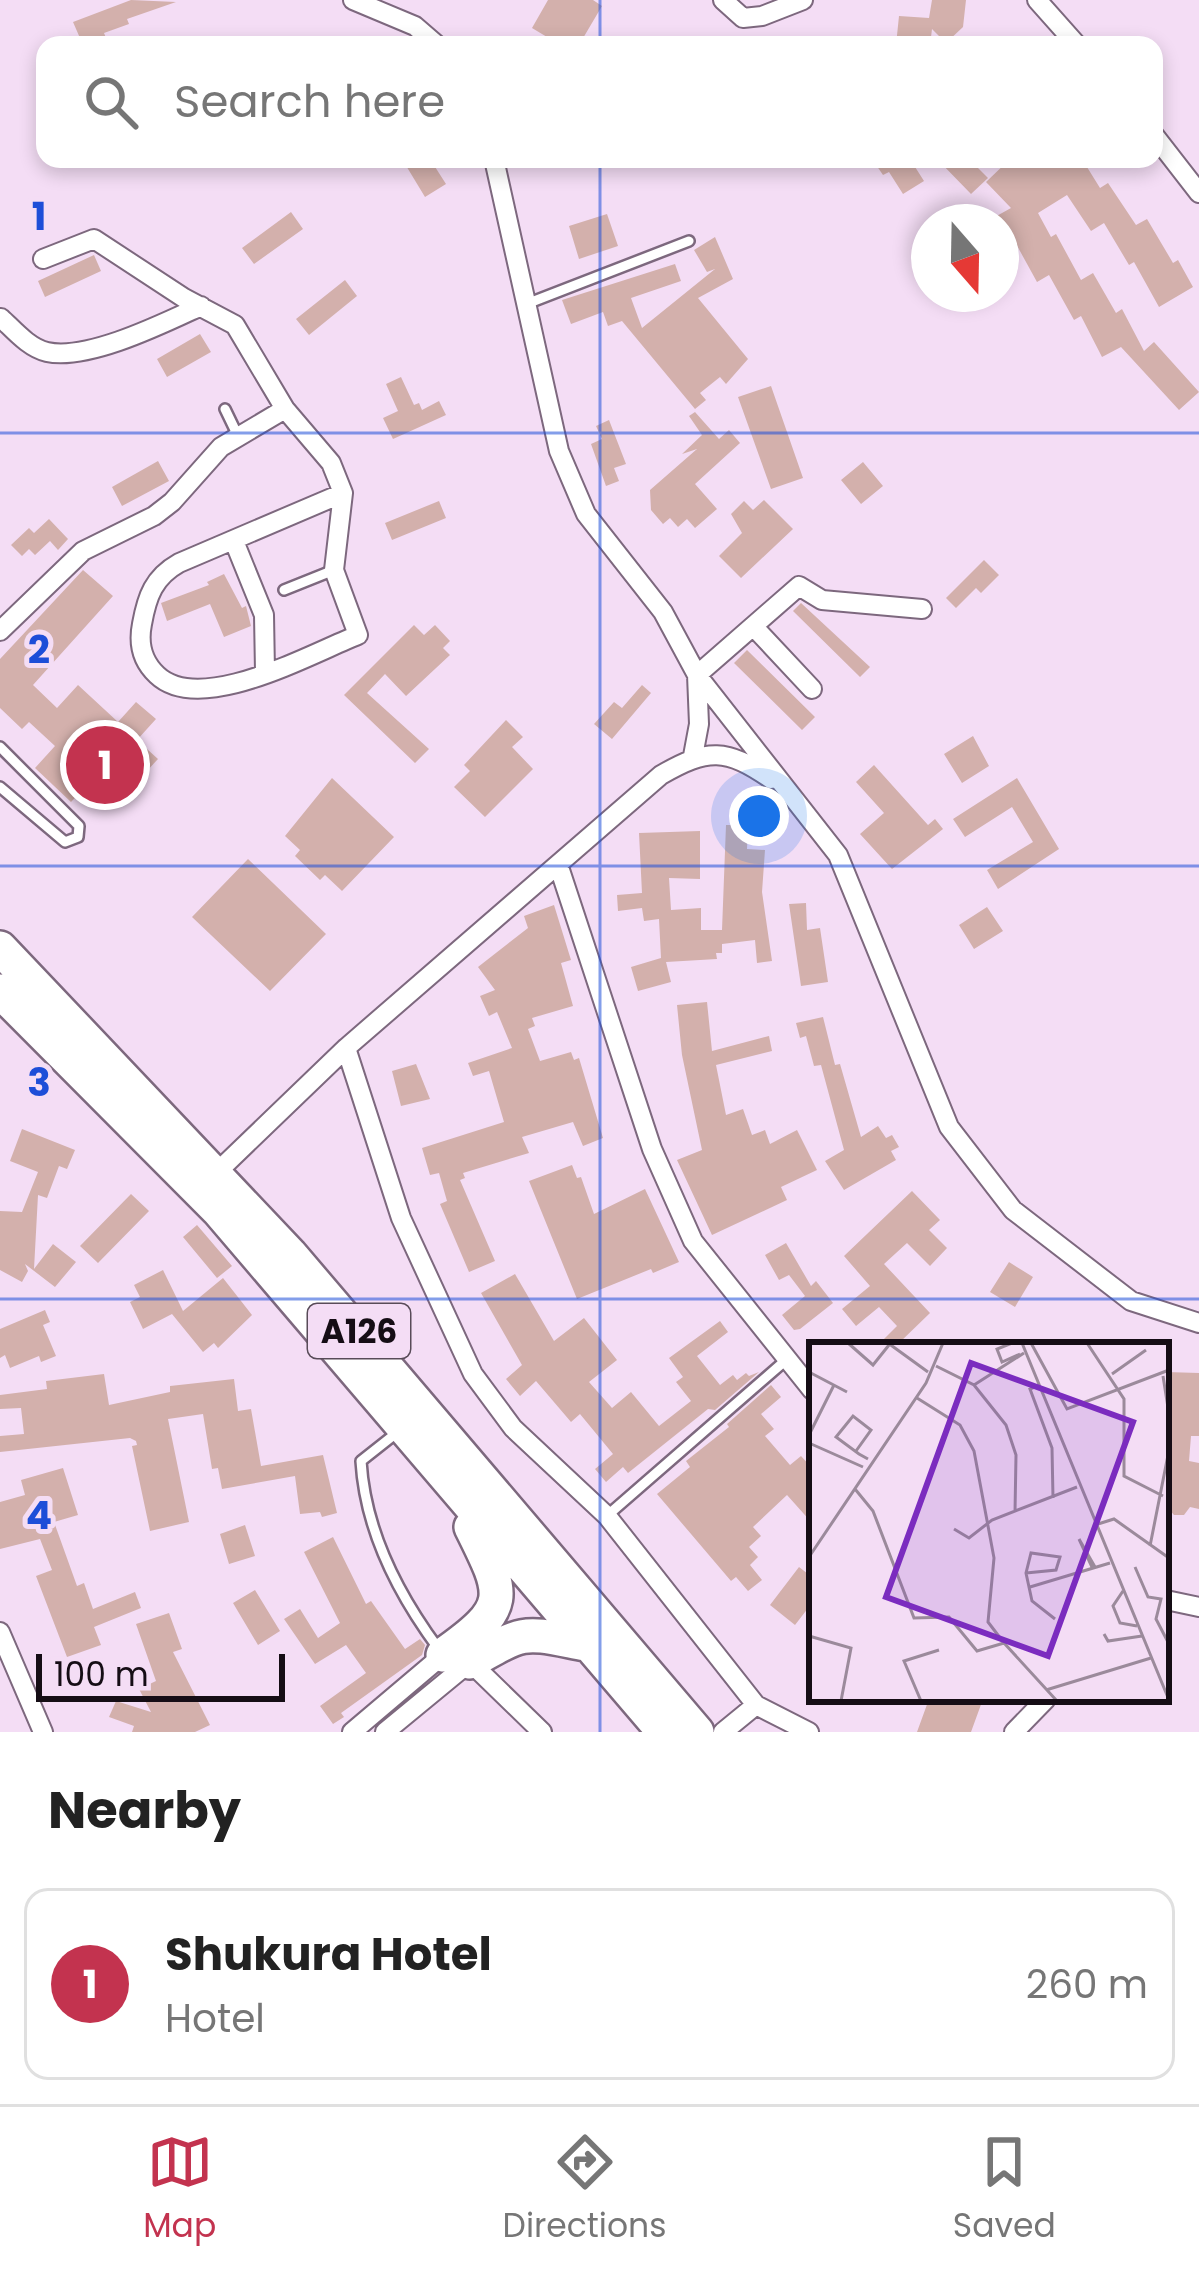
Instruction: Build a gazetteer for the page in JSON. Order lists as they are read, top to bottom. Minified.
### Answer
{"streets":{"highway":["A126"]},"scale_bar":"100 m","north":"bottom","page":{"search":"Search here","pins":"1","scale":"100 m","heading":"Nearby","list":[{"mark":"1","name":"Shukura Hotel","note":"Hotel","value":"260 m"}],"nav":["Map","Directions","Saved"]},"grid":{"rows":["1","2","3","4"]}}
